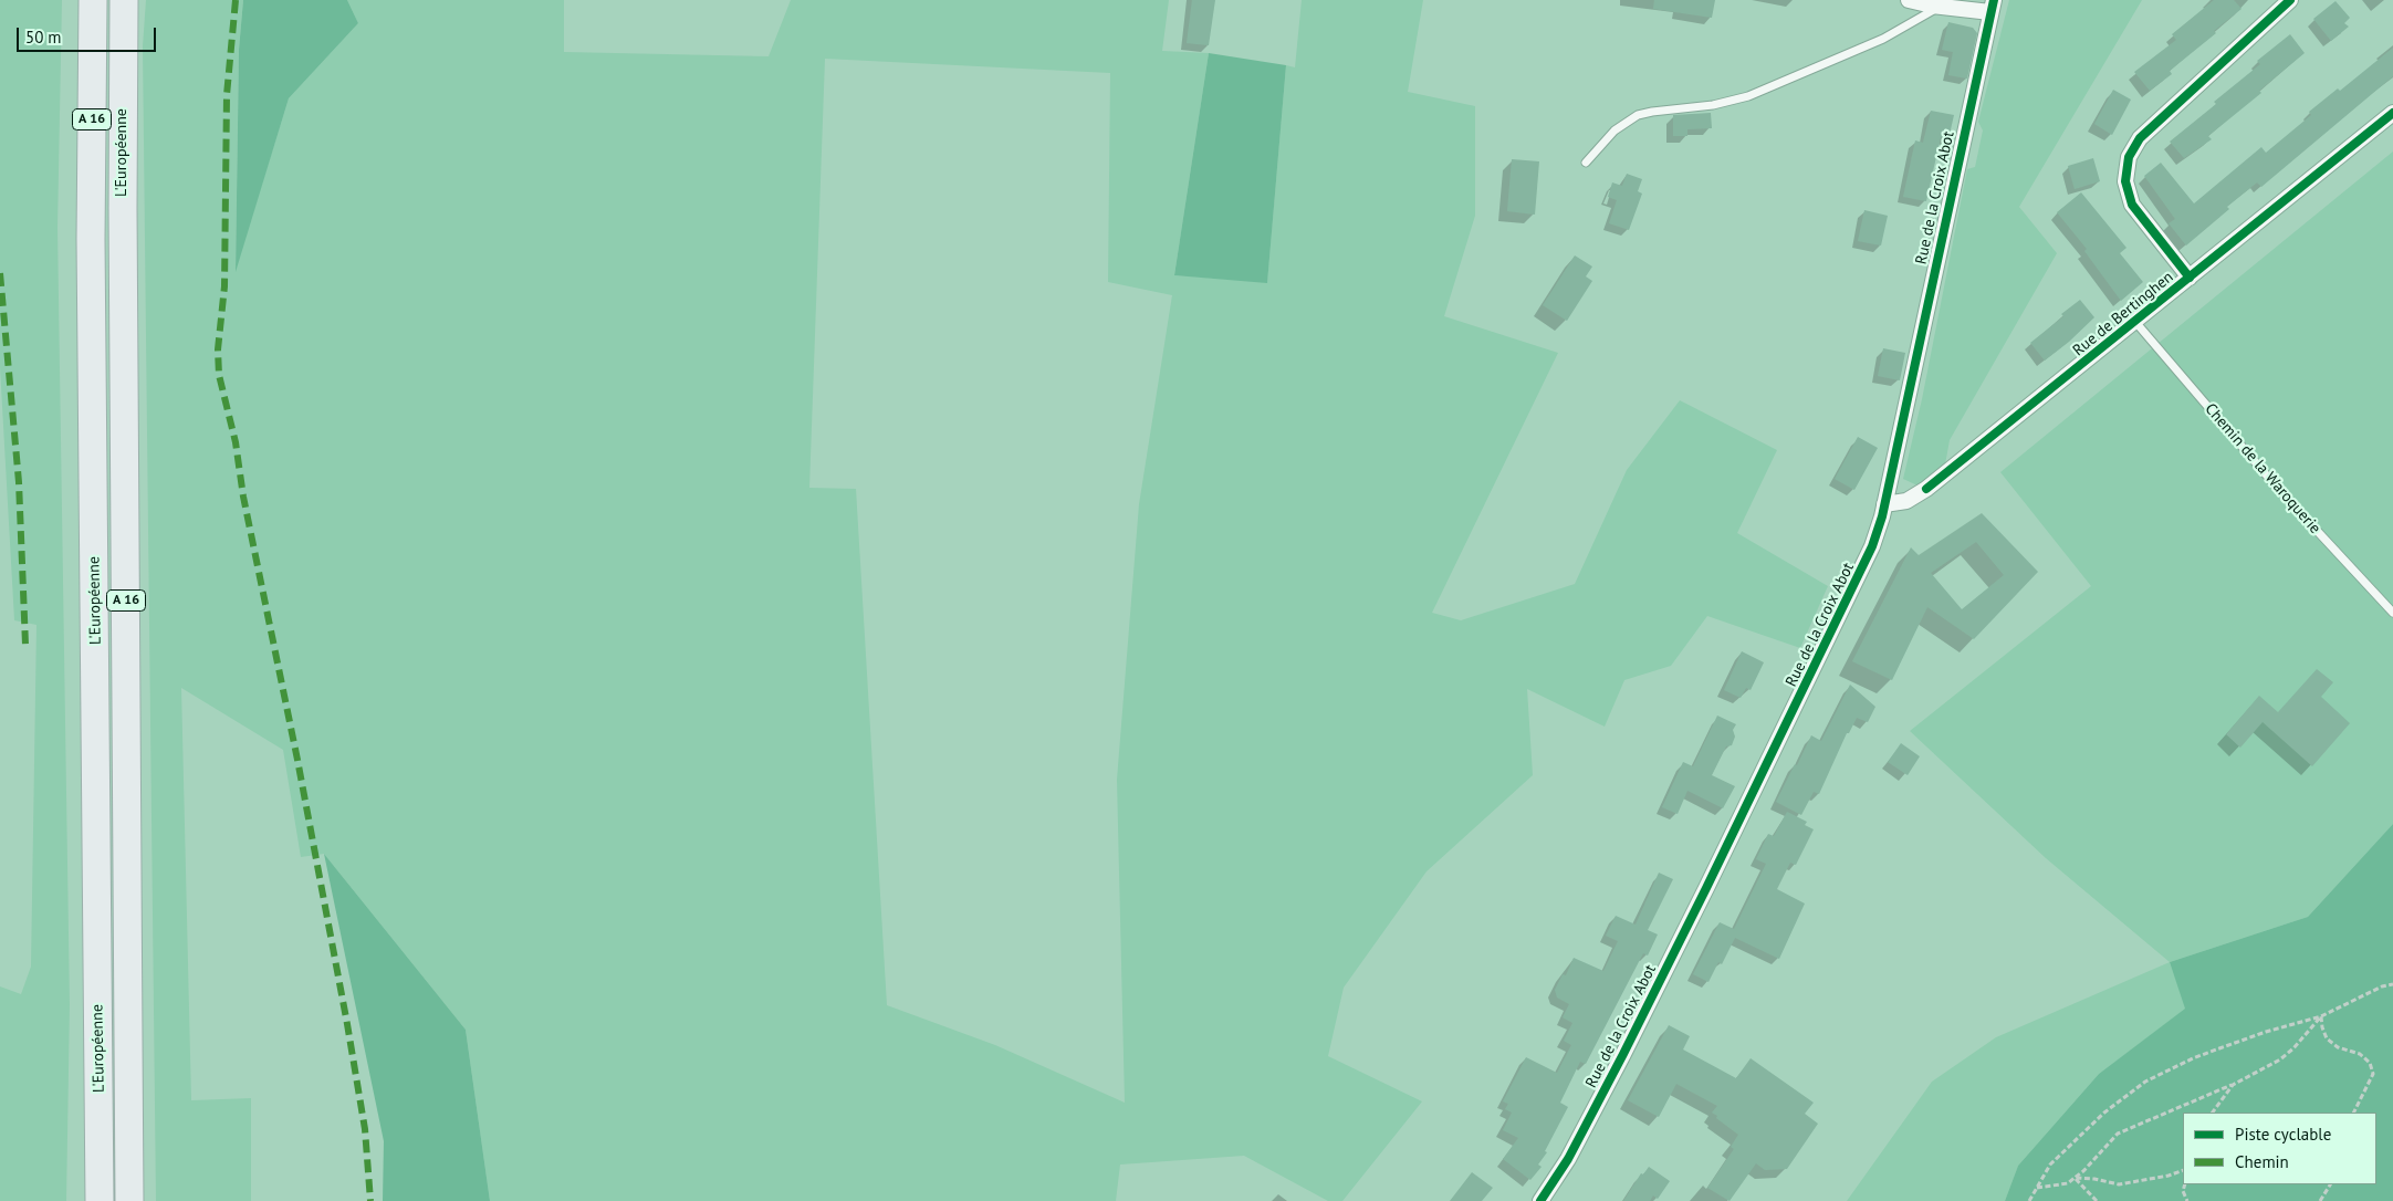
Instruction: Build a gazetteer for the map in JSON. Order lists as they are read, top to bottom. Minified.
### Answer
{"streets":{"highway":["A 16","L'Européenne"],"street":["Rue de la Croix Abot","Rue de Bertinghen"],"lane":["Chemin de la Waroquerie"]},"crossings":[["Rue de la Croix Abot","Rue de Bertinghen"],["Rue de Bertinghen","Chemin de la Waroquerie"]],"legend":["Piste cyclable","Chemin"],"scale_bar":"50 m"}
